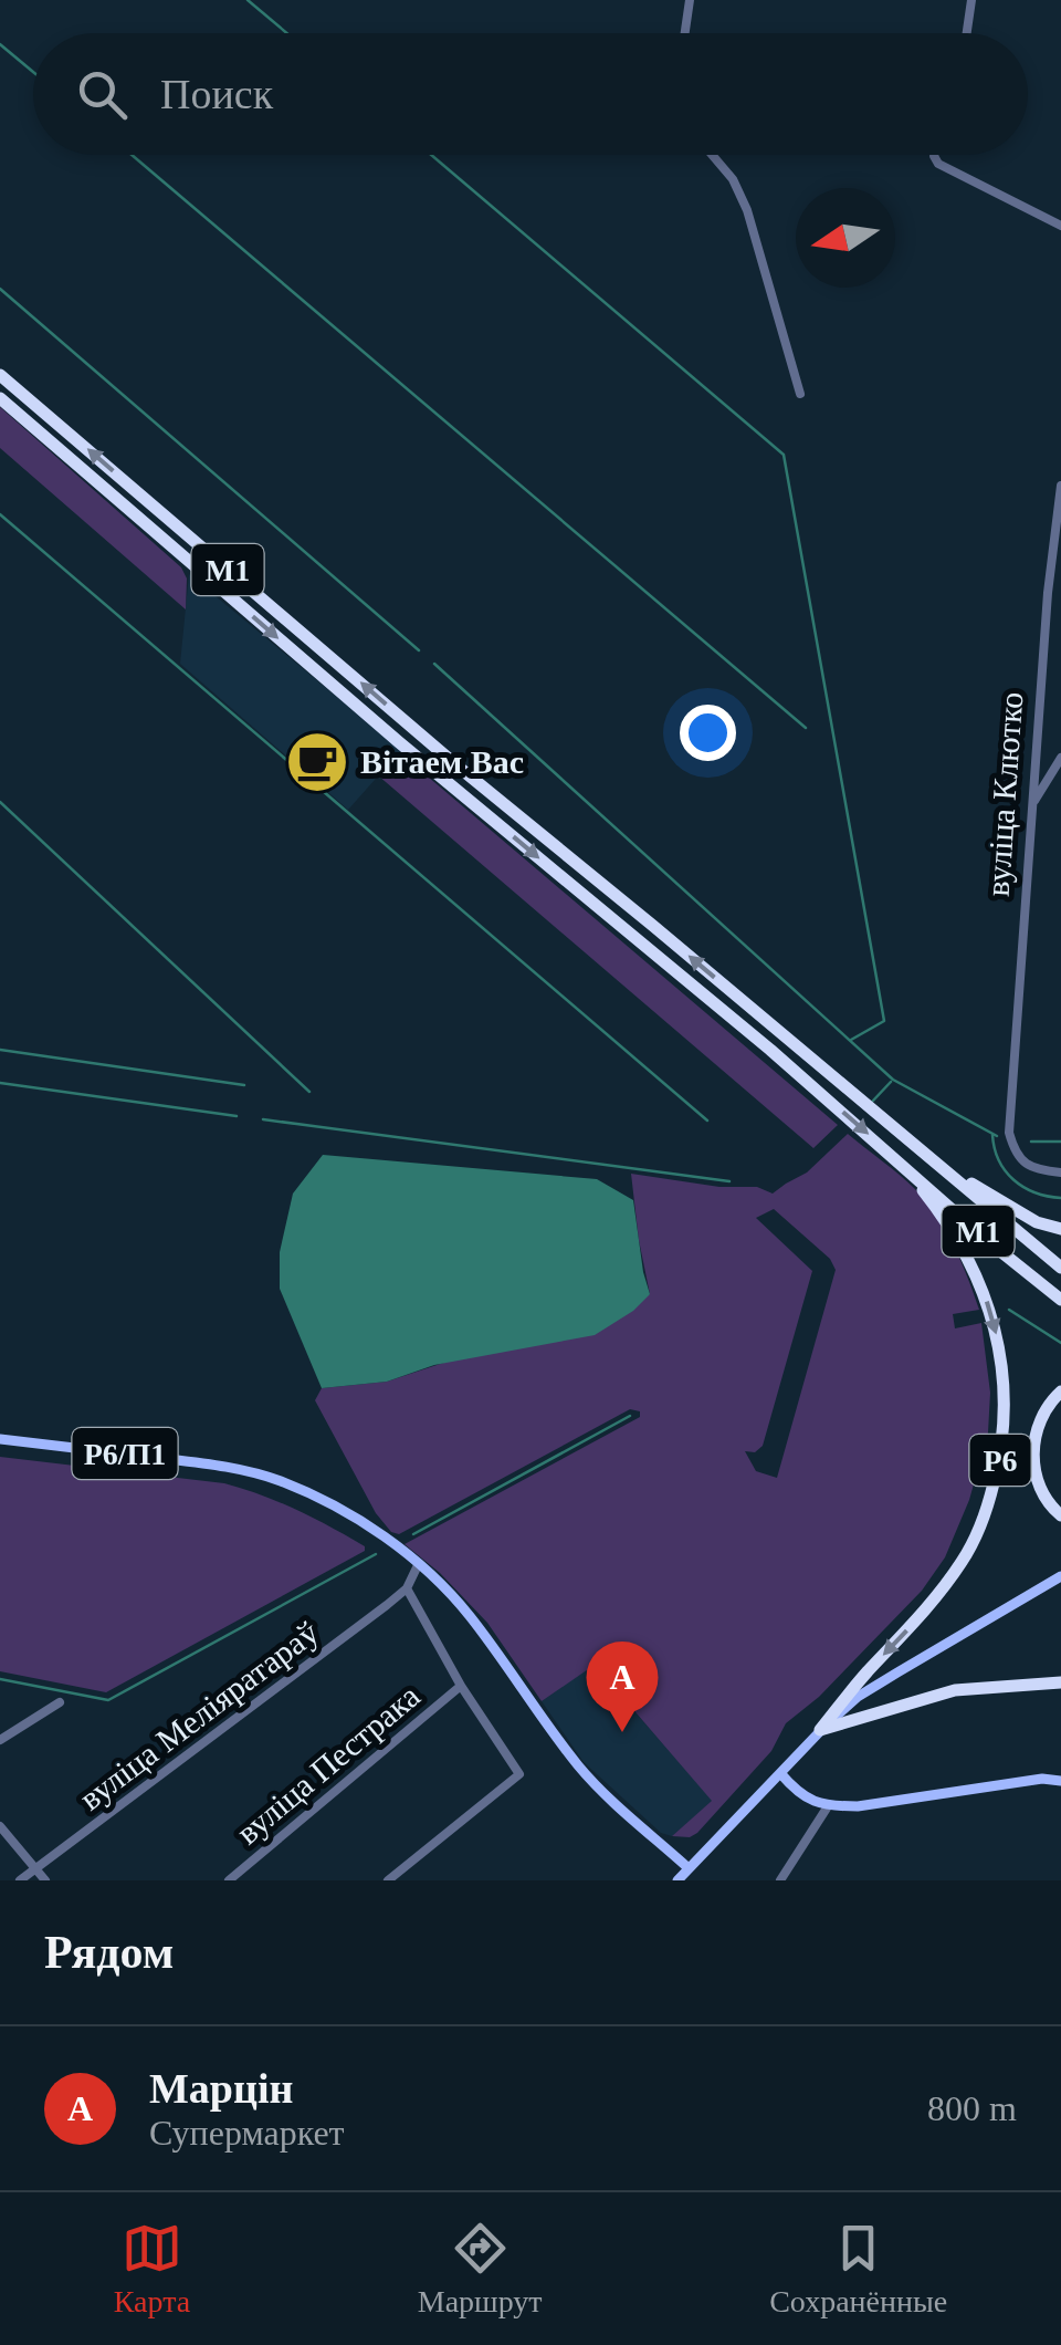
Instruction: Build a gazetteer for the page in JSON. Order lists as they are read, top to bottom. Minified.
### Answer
{"streets":{"highway":["М1","Р6"],"main road":["Р6/П1"],"street":["вуліца Клютко","вуліца Меліяратараў","вуліца Пестрака"]},"crossings":[["М1","Р6"],["Р6/П1","Р6"]],"places":{"cafe":["Вітаем Вас"]},"north":"left","page":{"search":"Поиск","pins":"A","heading":"Рядом","list":[{"mark":"A","name":"Марцін","note":"Супермаркет","value":"800 m"}],"nav":["Карта","Маршрут","Сохранённые"]}}
